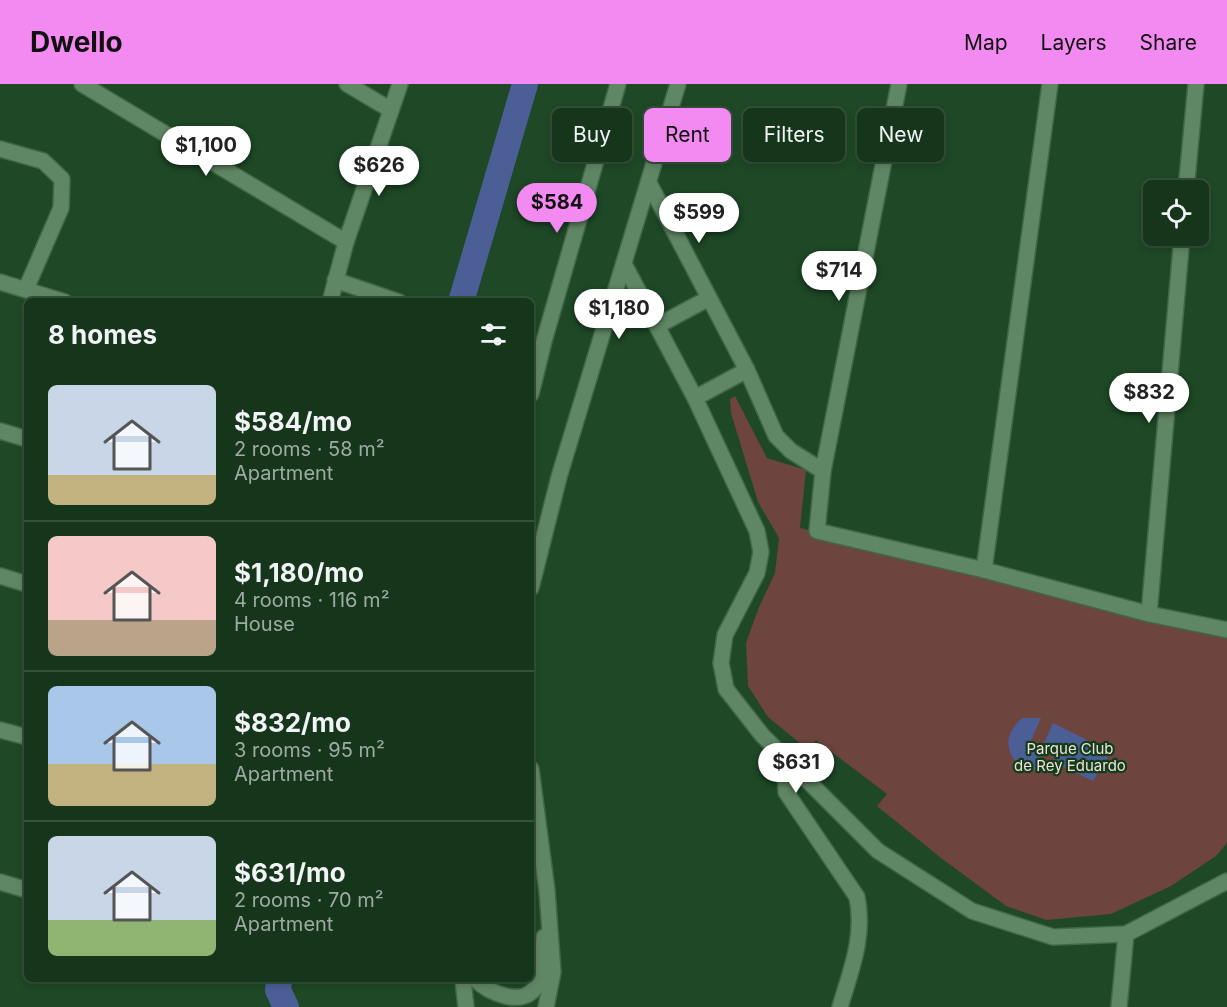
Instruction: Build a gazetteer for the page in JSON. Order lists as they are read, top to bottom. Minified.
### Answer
{"parks":["Parque Club de Rey Eduardo"],"page":{"header":"Dwello","nav":["Map","Layers","Share"],"chip":["Buy","Rent","Filters","New"],"price":["$1,100","$626","$584","$599","$714","$1,180","$832","$631"],"heading":"8 homes","list":[{"name":"$584/mo","note":"2 rooms · 58 m² · Apartment"},{"name":"$1,180/mo","note":"4 rooms · 116 m² · House"},{"name":"$832/mo","note":"3 rooms · 95 m² · Apartment"},{"name":"$631/mo","note":"2 rooms · 70 m² · Apartment"}]}}
